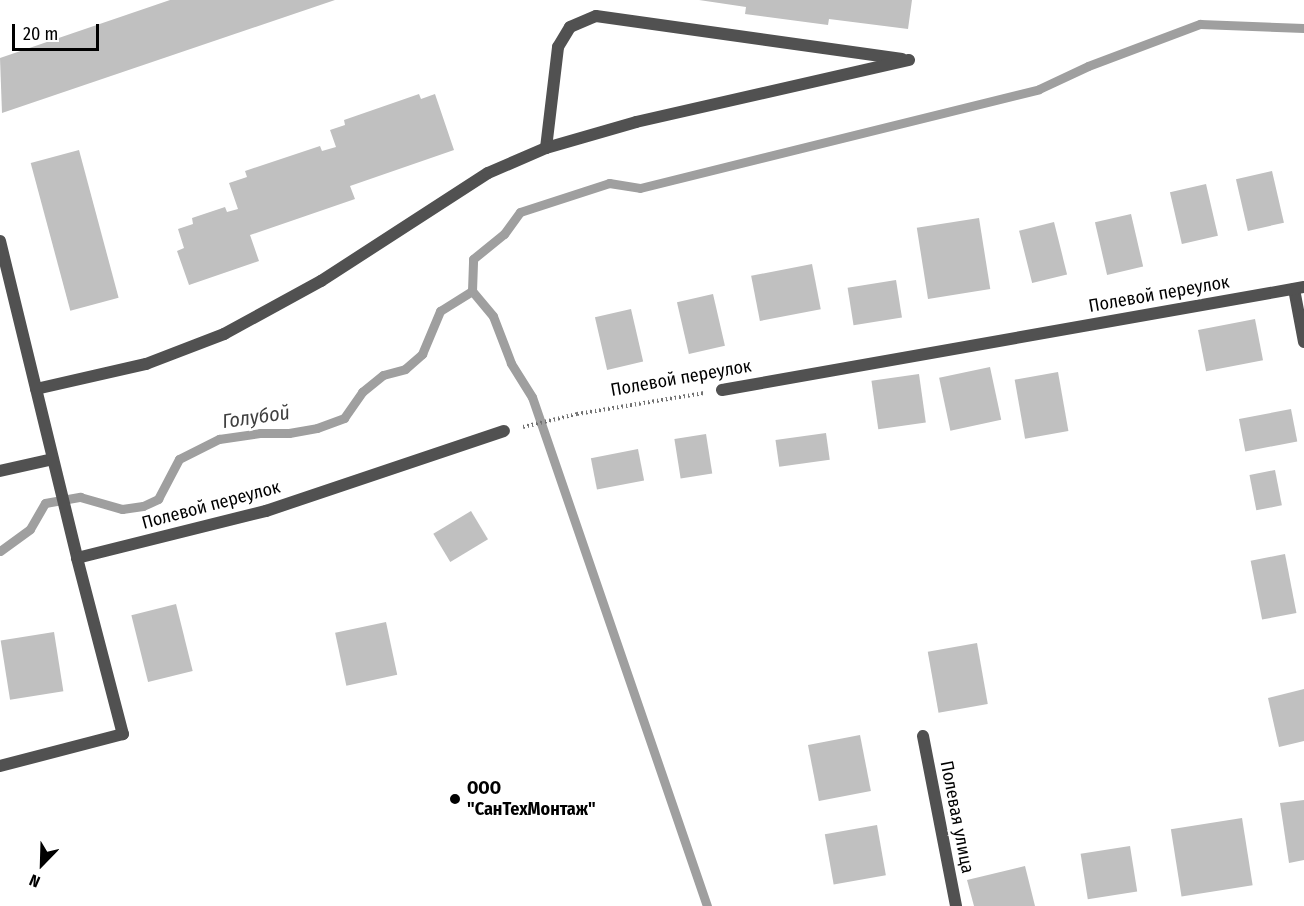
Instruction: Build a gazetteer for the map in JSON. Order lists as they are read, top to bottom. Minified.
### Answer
{"streets":{"street":["Полевой переулок","Полевая улица"]},"water":["Голубой"],"places":["ООО \"СанТехМонтаж\""],"scale_bar":"20 m","north":"bottom left"}
